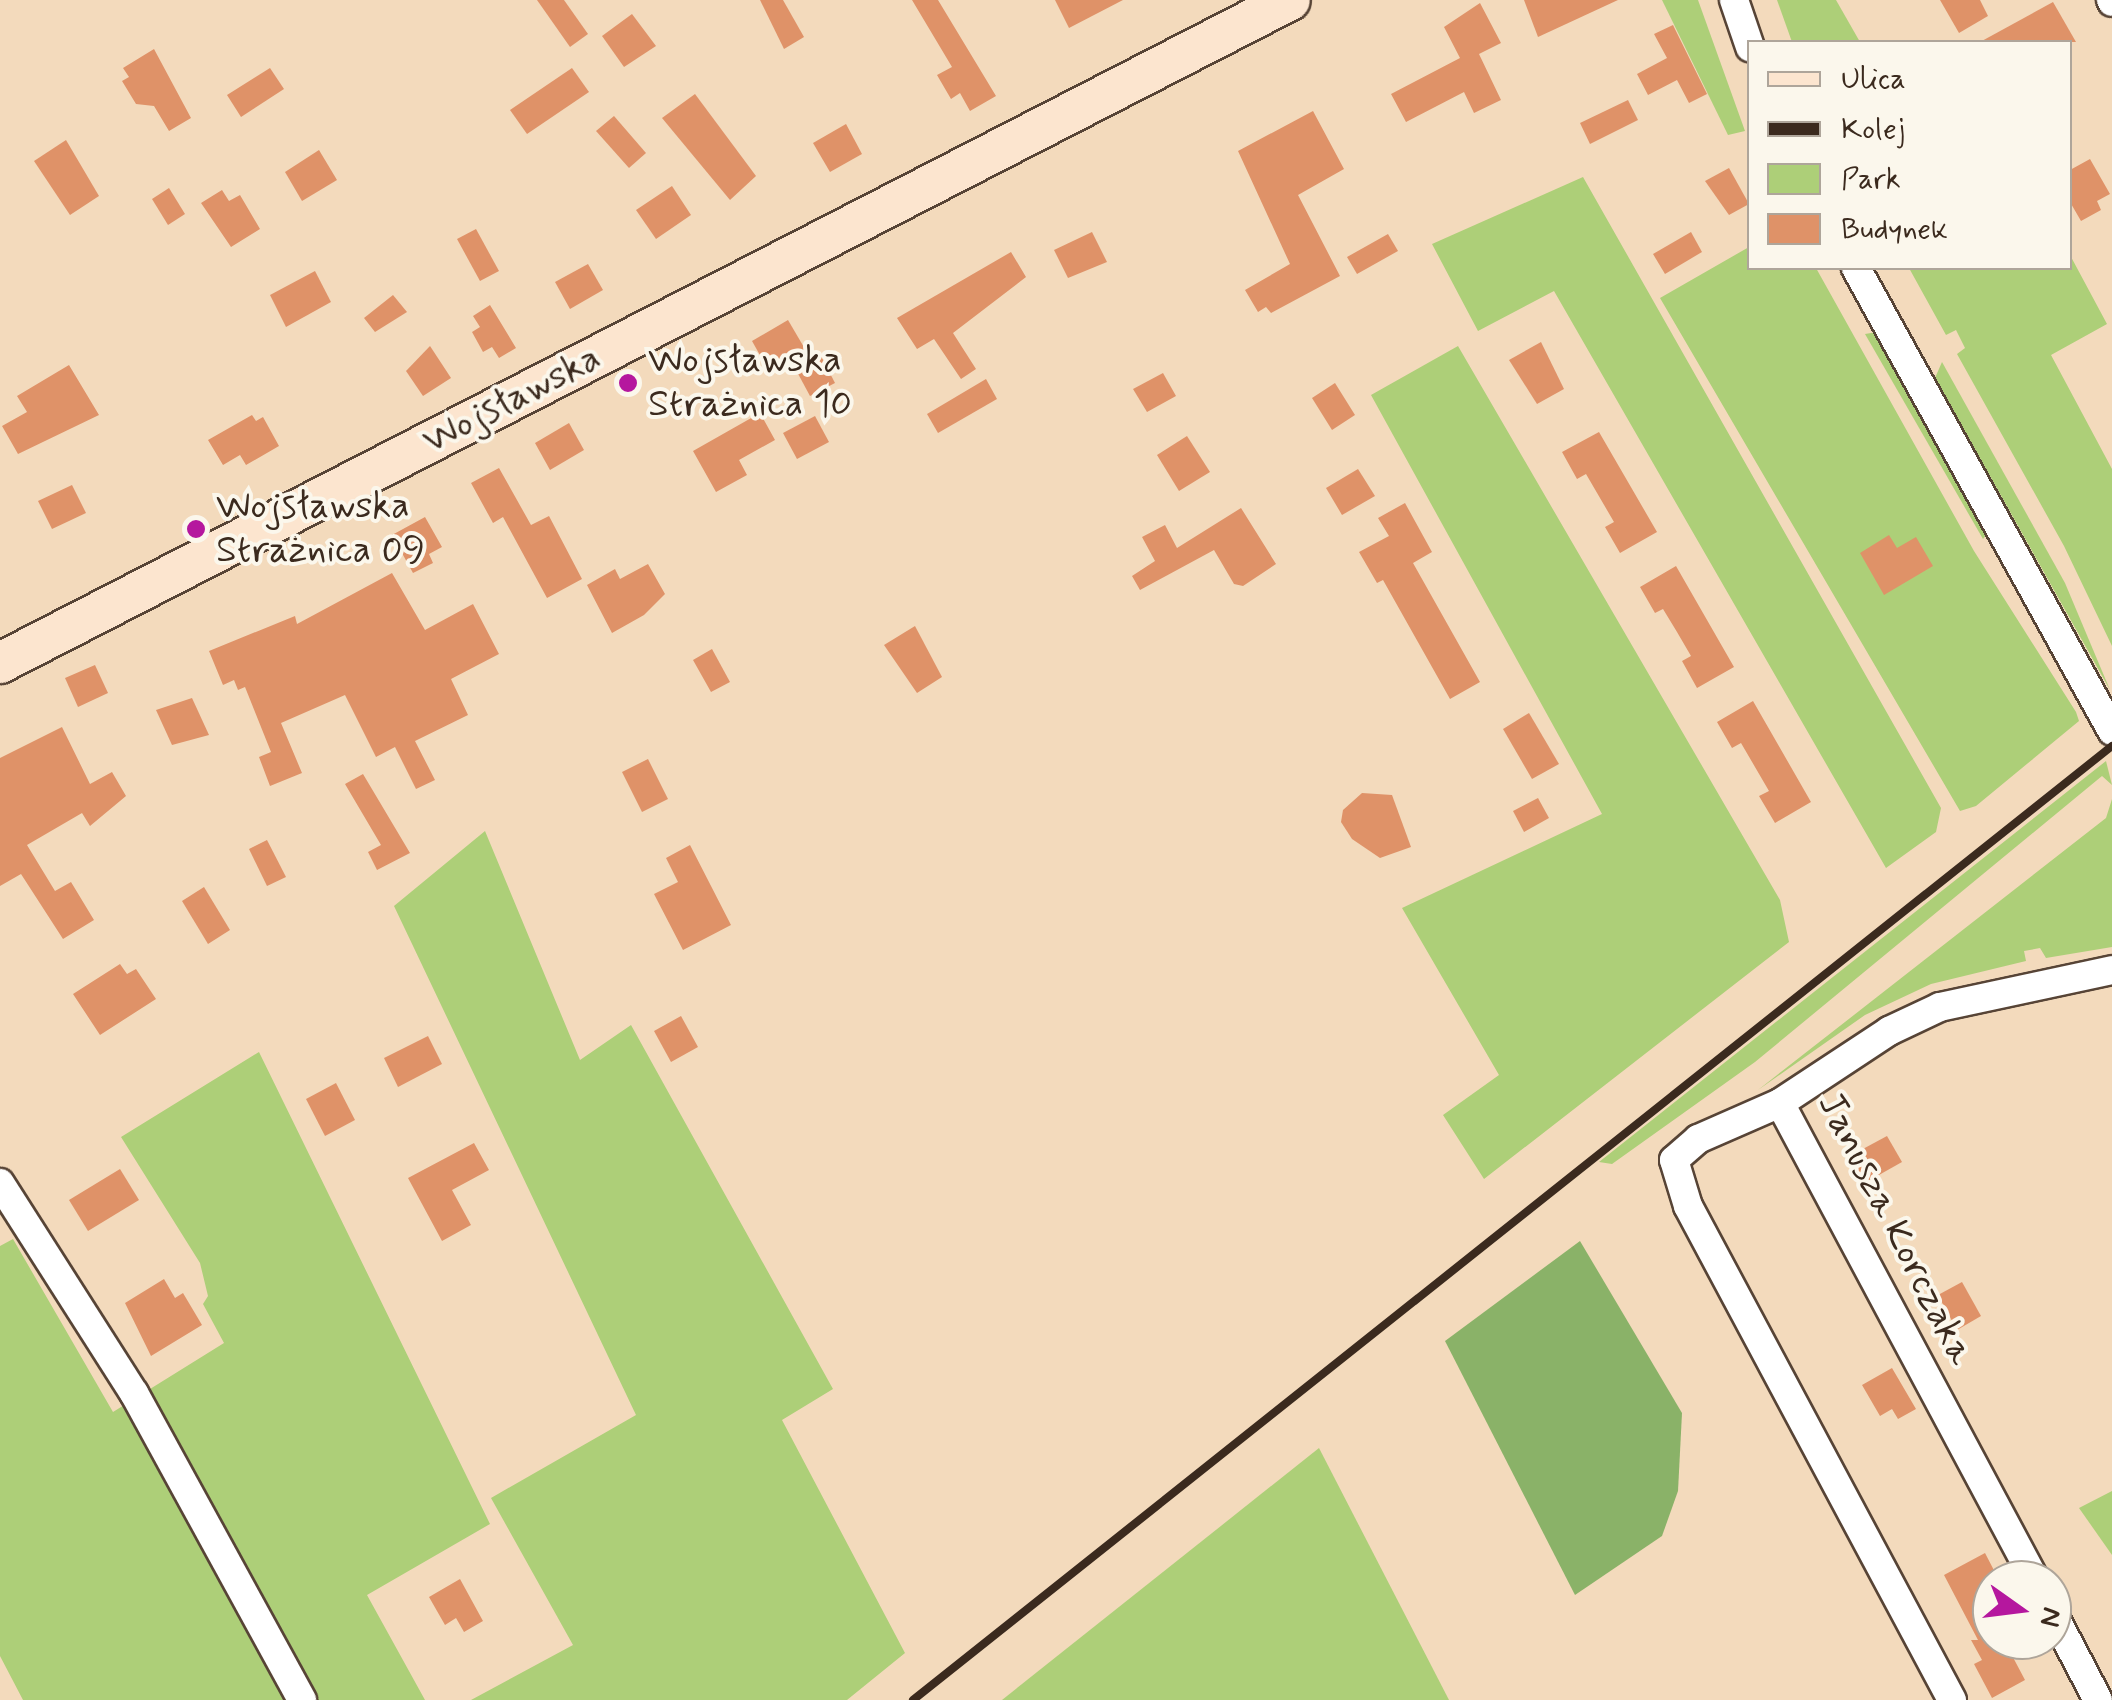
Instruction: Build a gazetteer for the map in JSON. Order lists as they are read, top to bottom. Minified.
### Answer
{"streets":{"street":["Wojsławska","Janusza Korczaka"]},"places":["Wojsławska Strażnica 10","Wojsławska Strażnica 09"],"legend":["Ulica","Kolej","Park","Budynek"],"north":"right"}
